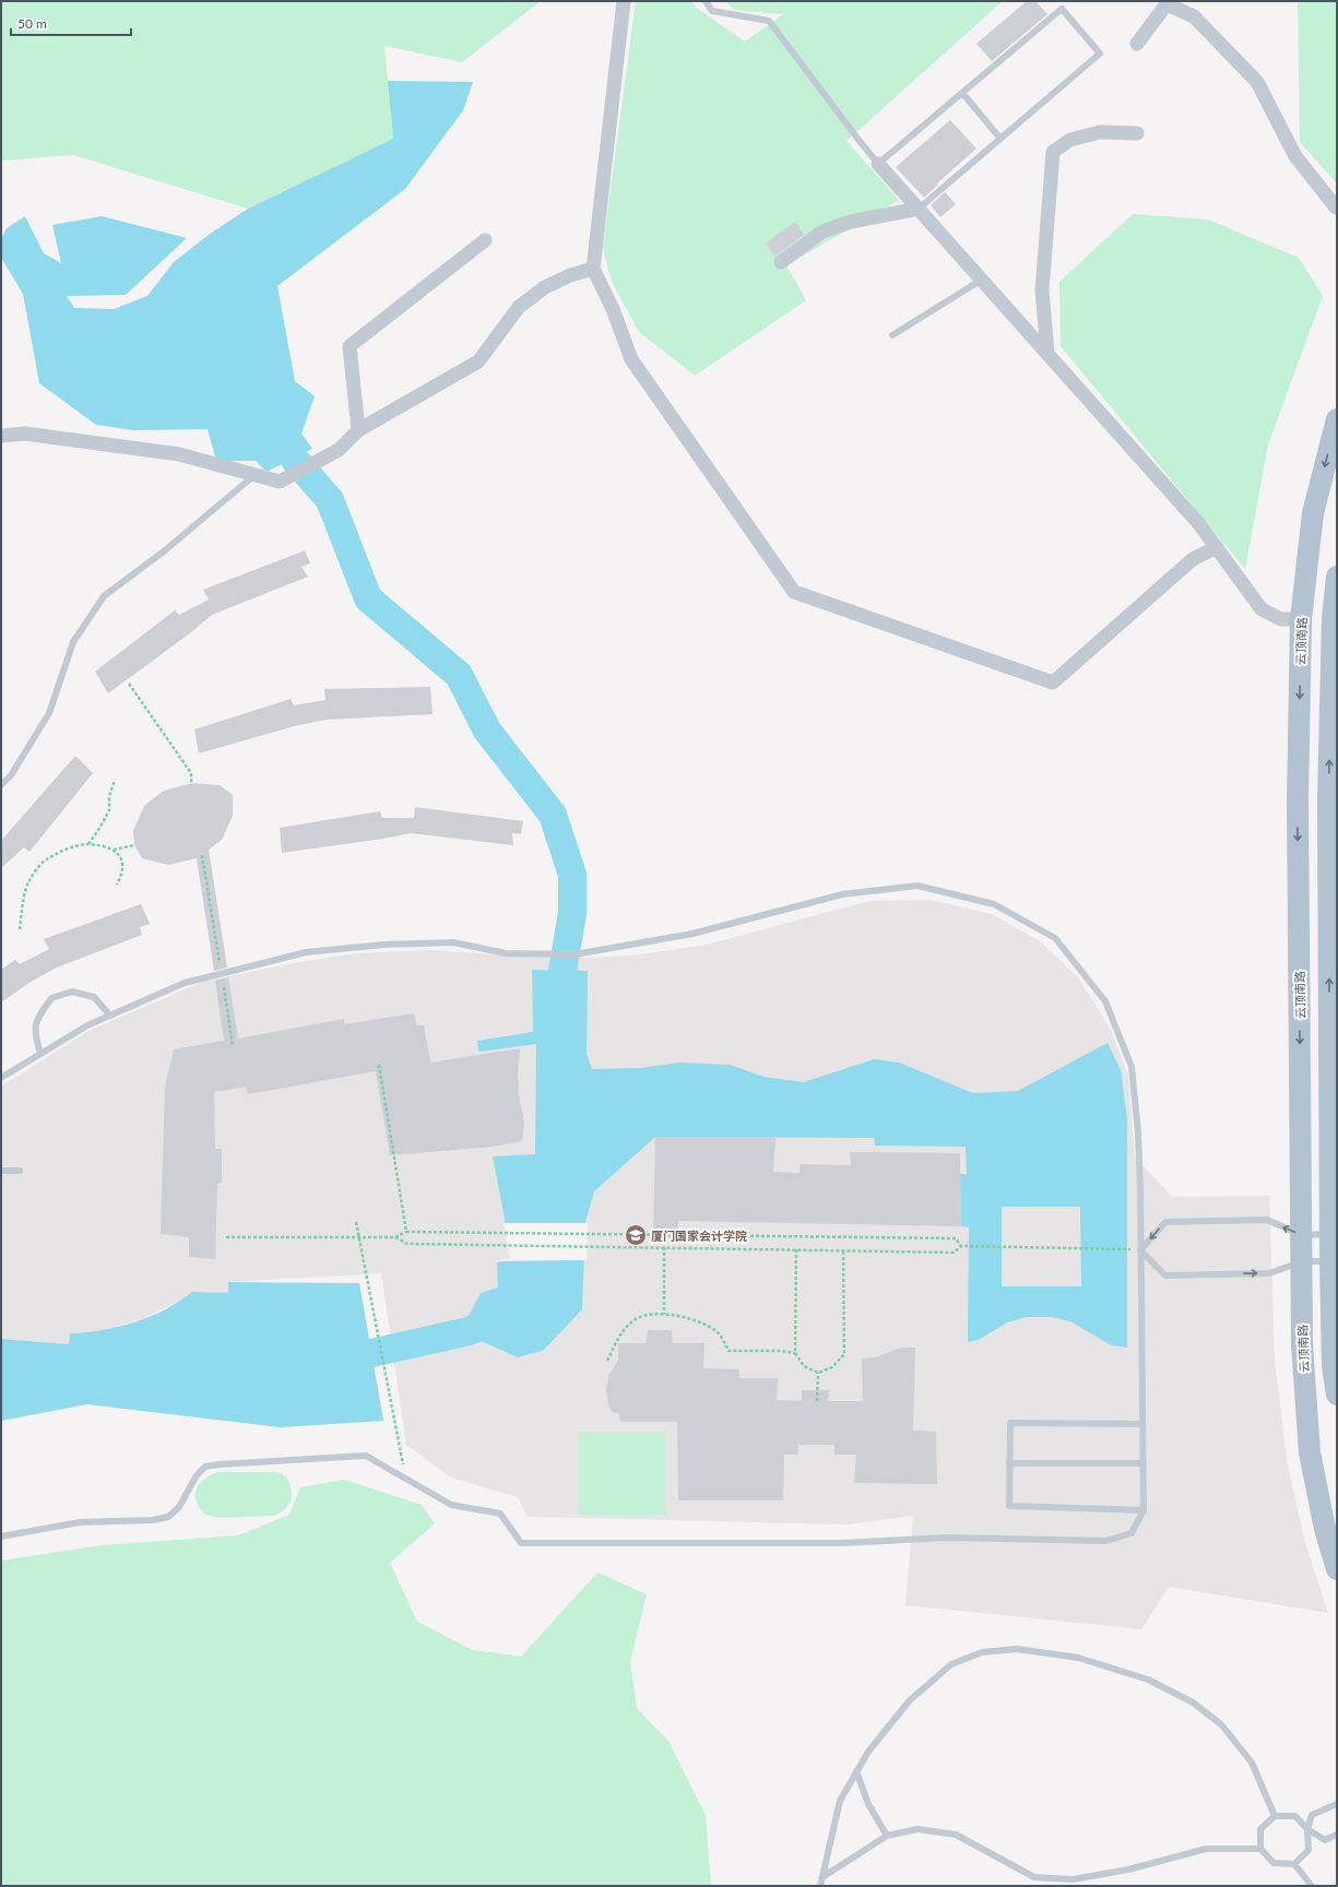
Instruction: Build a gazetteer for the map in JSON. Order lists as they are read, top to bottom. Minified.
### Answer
{"streets":{"main road":["云顶南路"]},"places":{"school or university":["厦门国家会计学院"]},"scale_bar":"50 m"}
